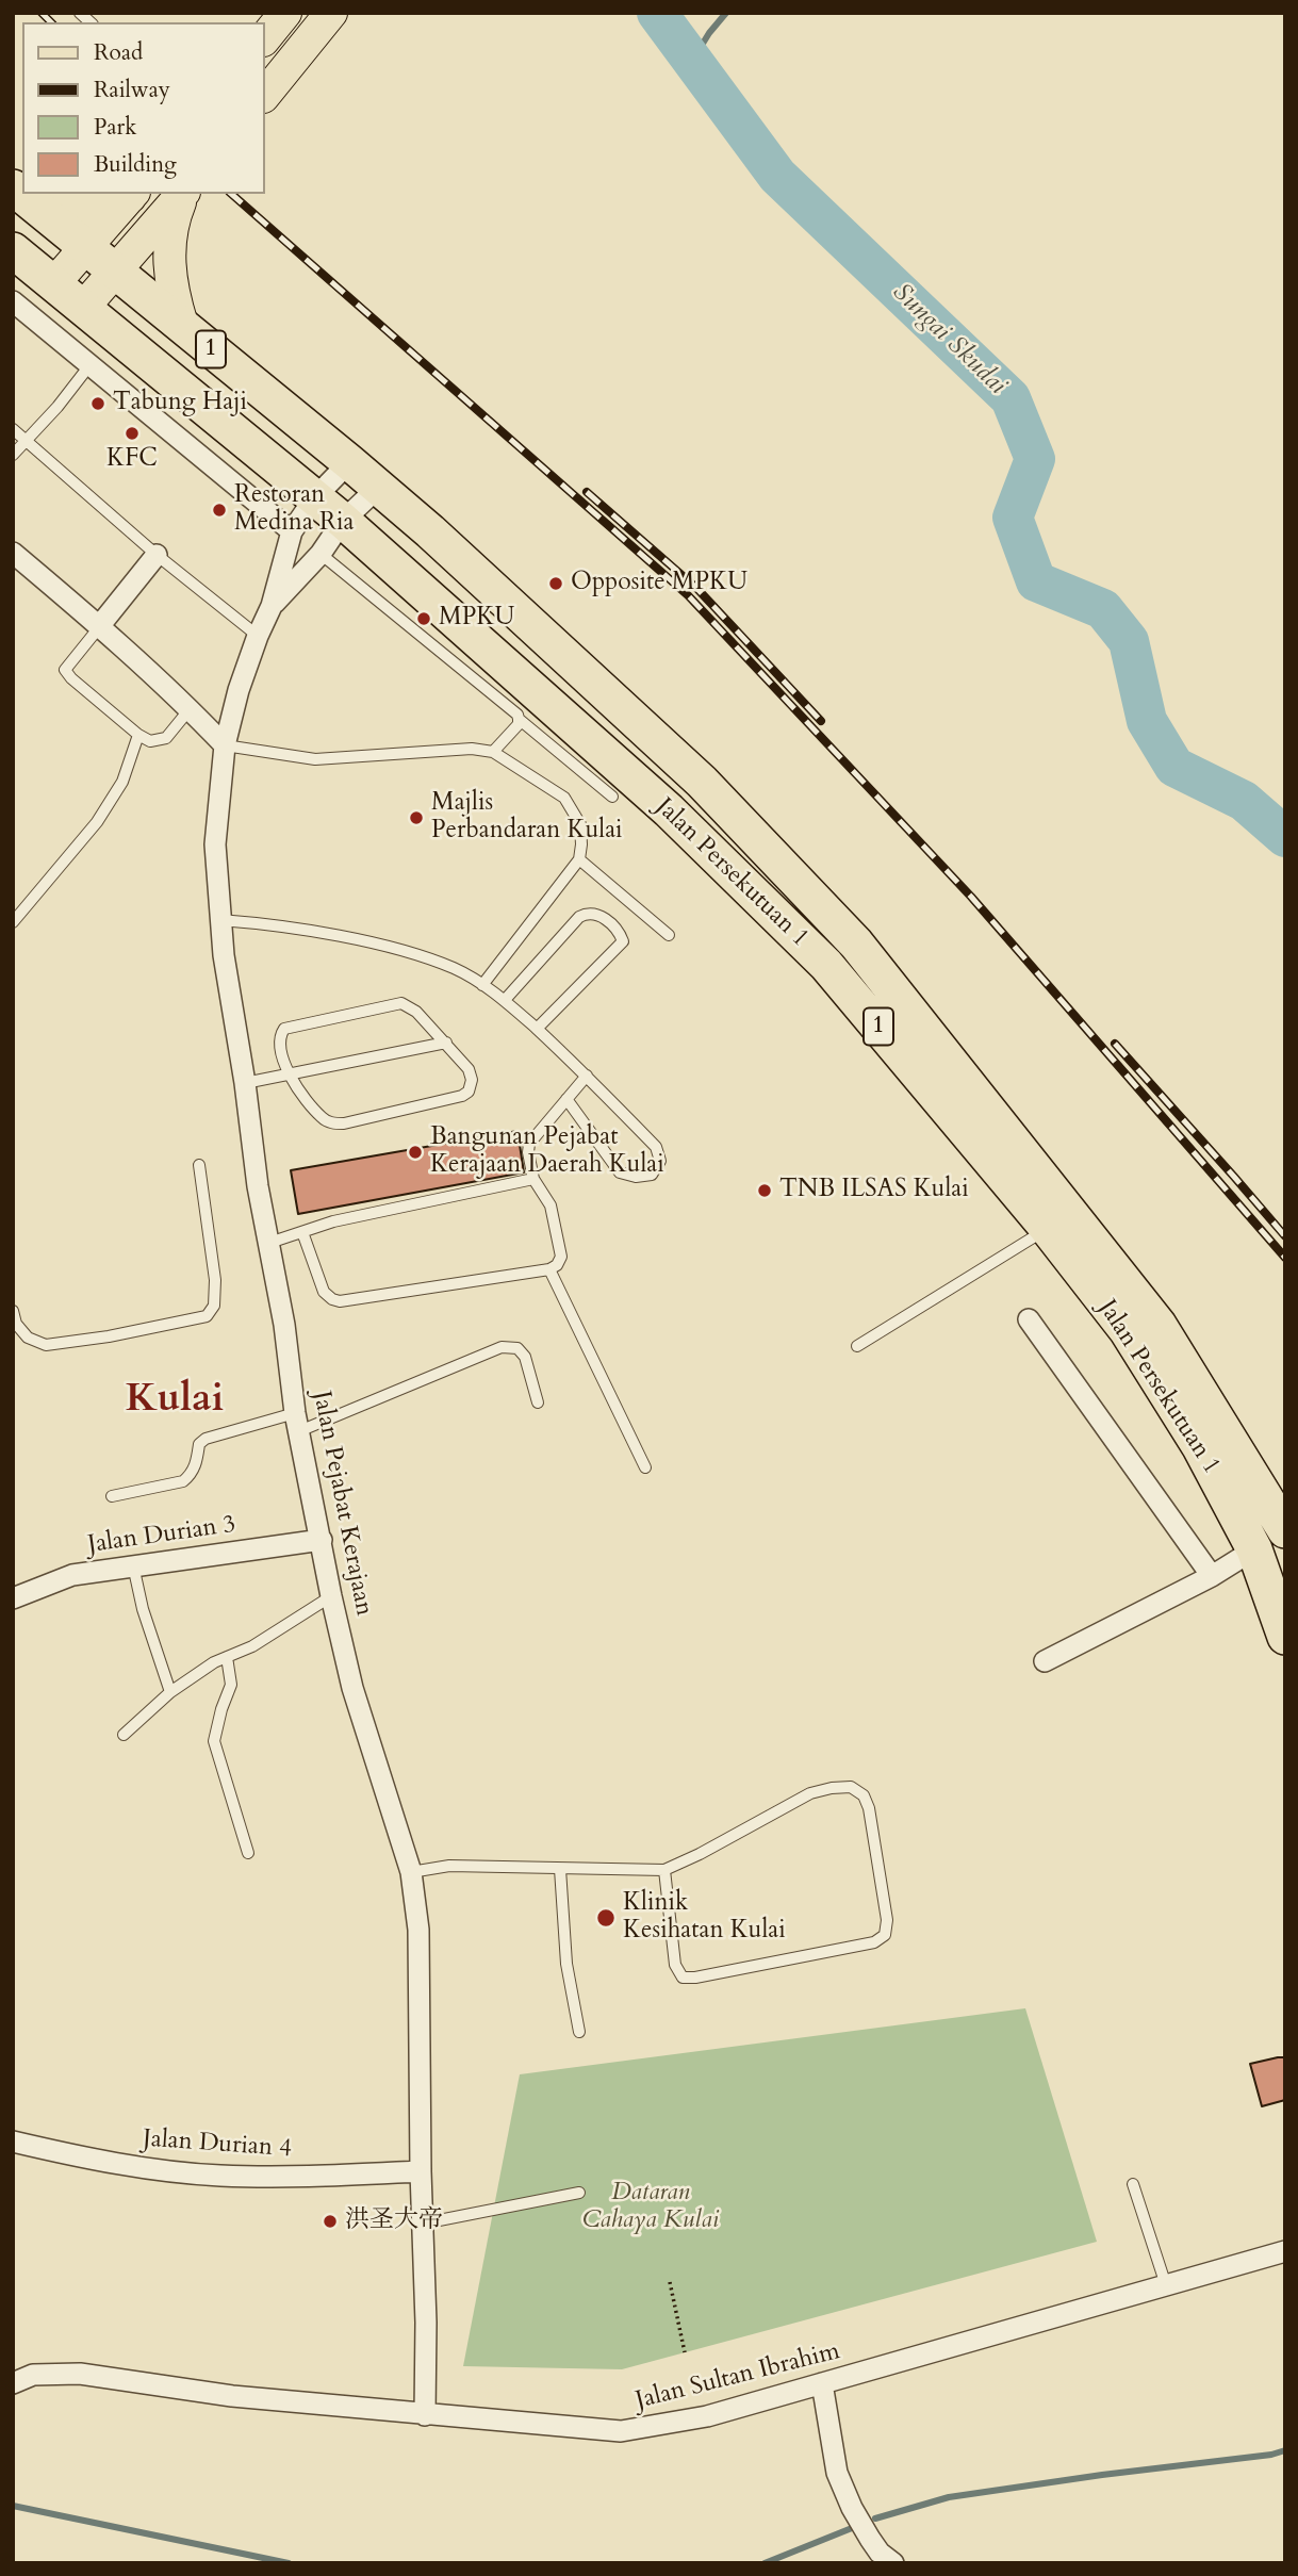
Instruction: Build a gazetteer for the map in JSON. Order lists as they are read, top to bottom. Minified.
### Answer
{"streets":{"highway":["1","Jalan Persekutuan 1"],"street":["Jalan Pejabat Kerajaan","Jalan Durian 3","Jalan Durian 4","Jalan Sultan Ibrahim"]},"crossings":[["Jalan Persekutuan 1","Jalan Pejabat Kerajaan"],["Jalan Pejabat Kerajaan","Jalan Durian 3"],["Jalan Pejabat Kerajaan","Jalan Durian 4"],["Jalan Pejabat Kerajaan","Jalan Sultan Ibrahim"]],"districts":["Kulai"],"water":["Sungai Skudai"],"parks":["Dataran Cahaya Kulai"],"places":["Tabung Haji","KFC","Restoran Medina Ria","Opposite MPKU","MPKU","Majlis Perbandaran Kulai","Bangunan Pejabat Kerajaan Daerah Kulai","TNB ILSAS Kulai","Klinik Kesihatan Kulai","洪圣大帝"],"legend":["Road","Railway","Park","Building"]}
